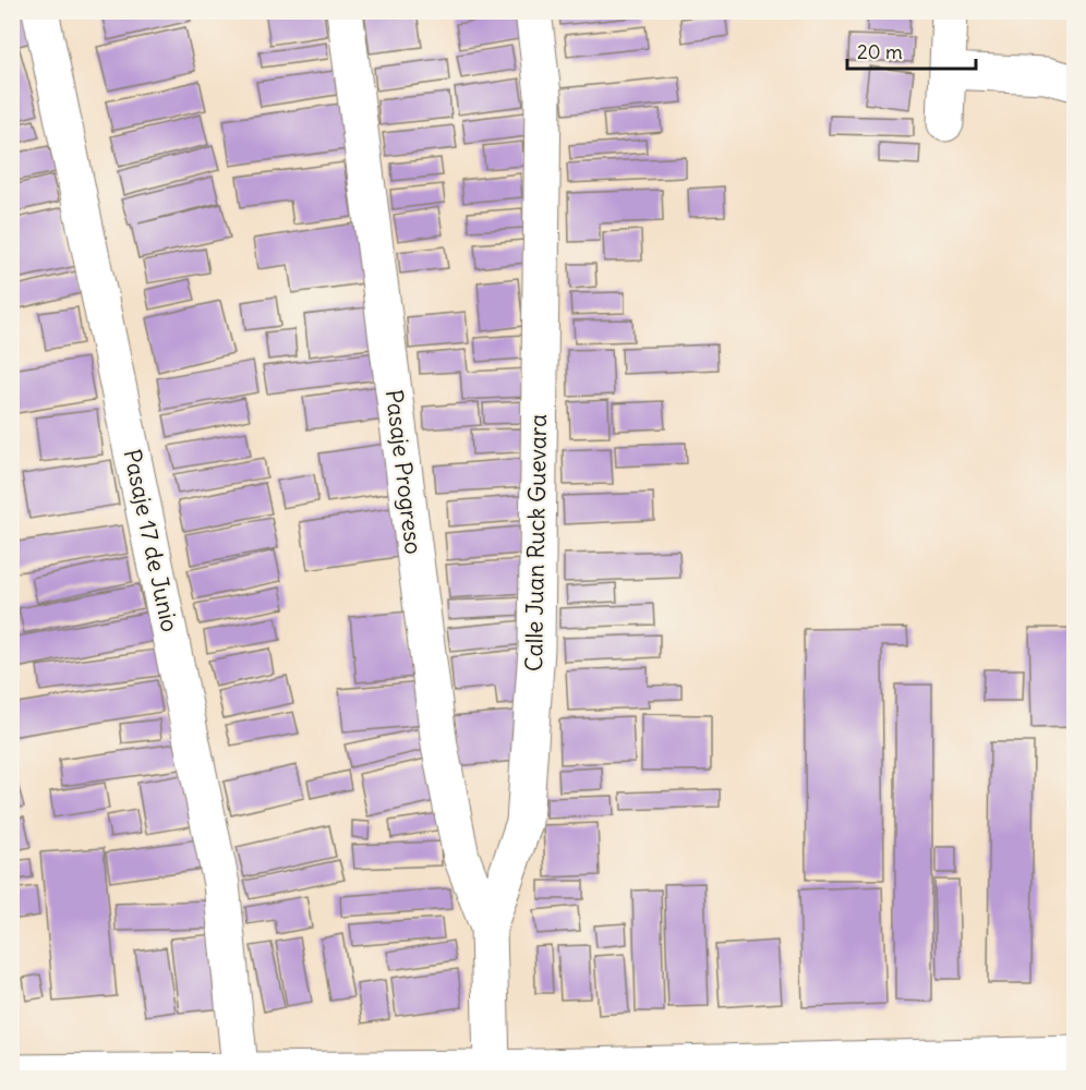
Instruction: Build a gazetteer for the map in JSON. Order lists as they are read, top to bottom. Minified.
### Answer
{"streets":{"street":["Pasaje Progreso","Pasaje 17 de Junio","Calle Juan Ruck Guevara"]},"crossings":[["Pasaje Progreso","Calle Juan Ruck Guevara"]],"scale_bar":"20 m"}
